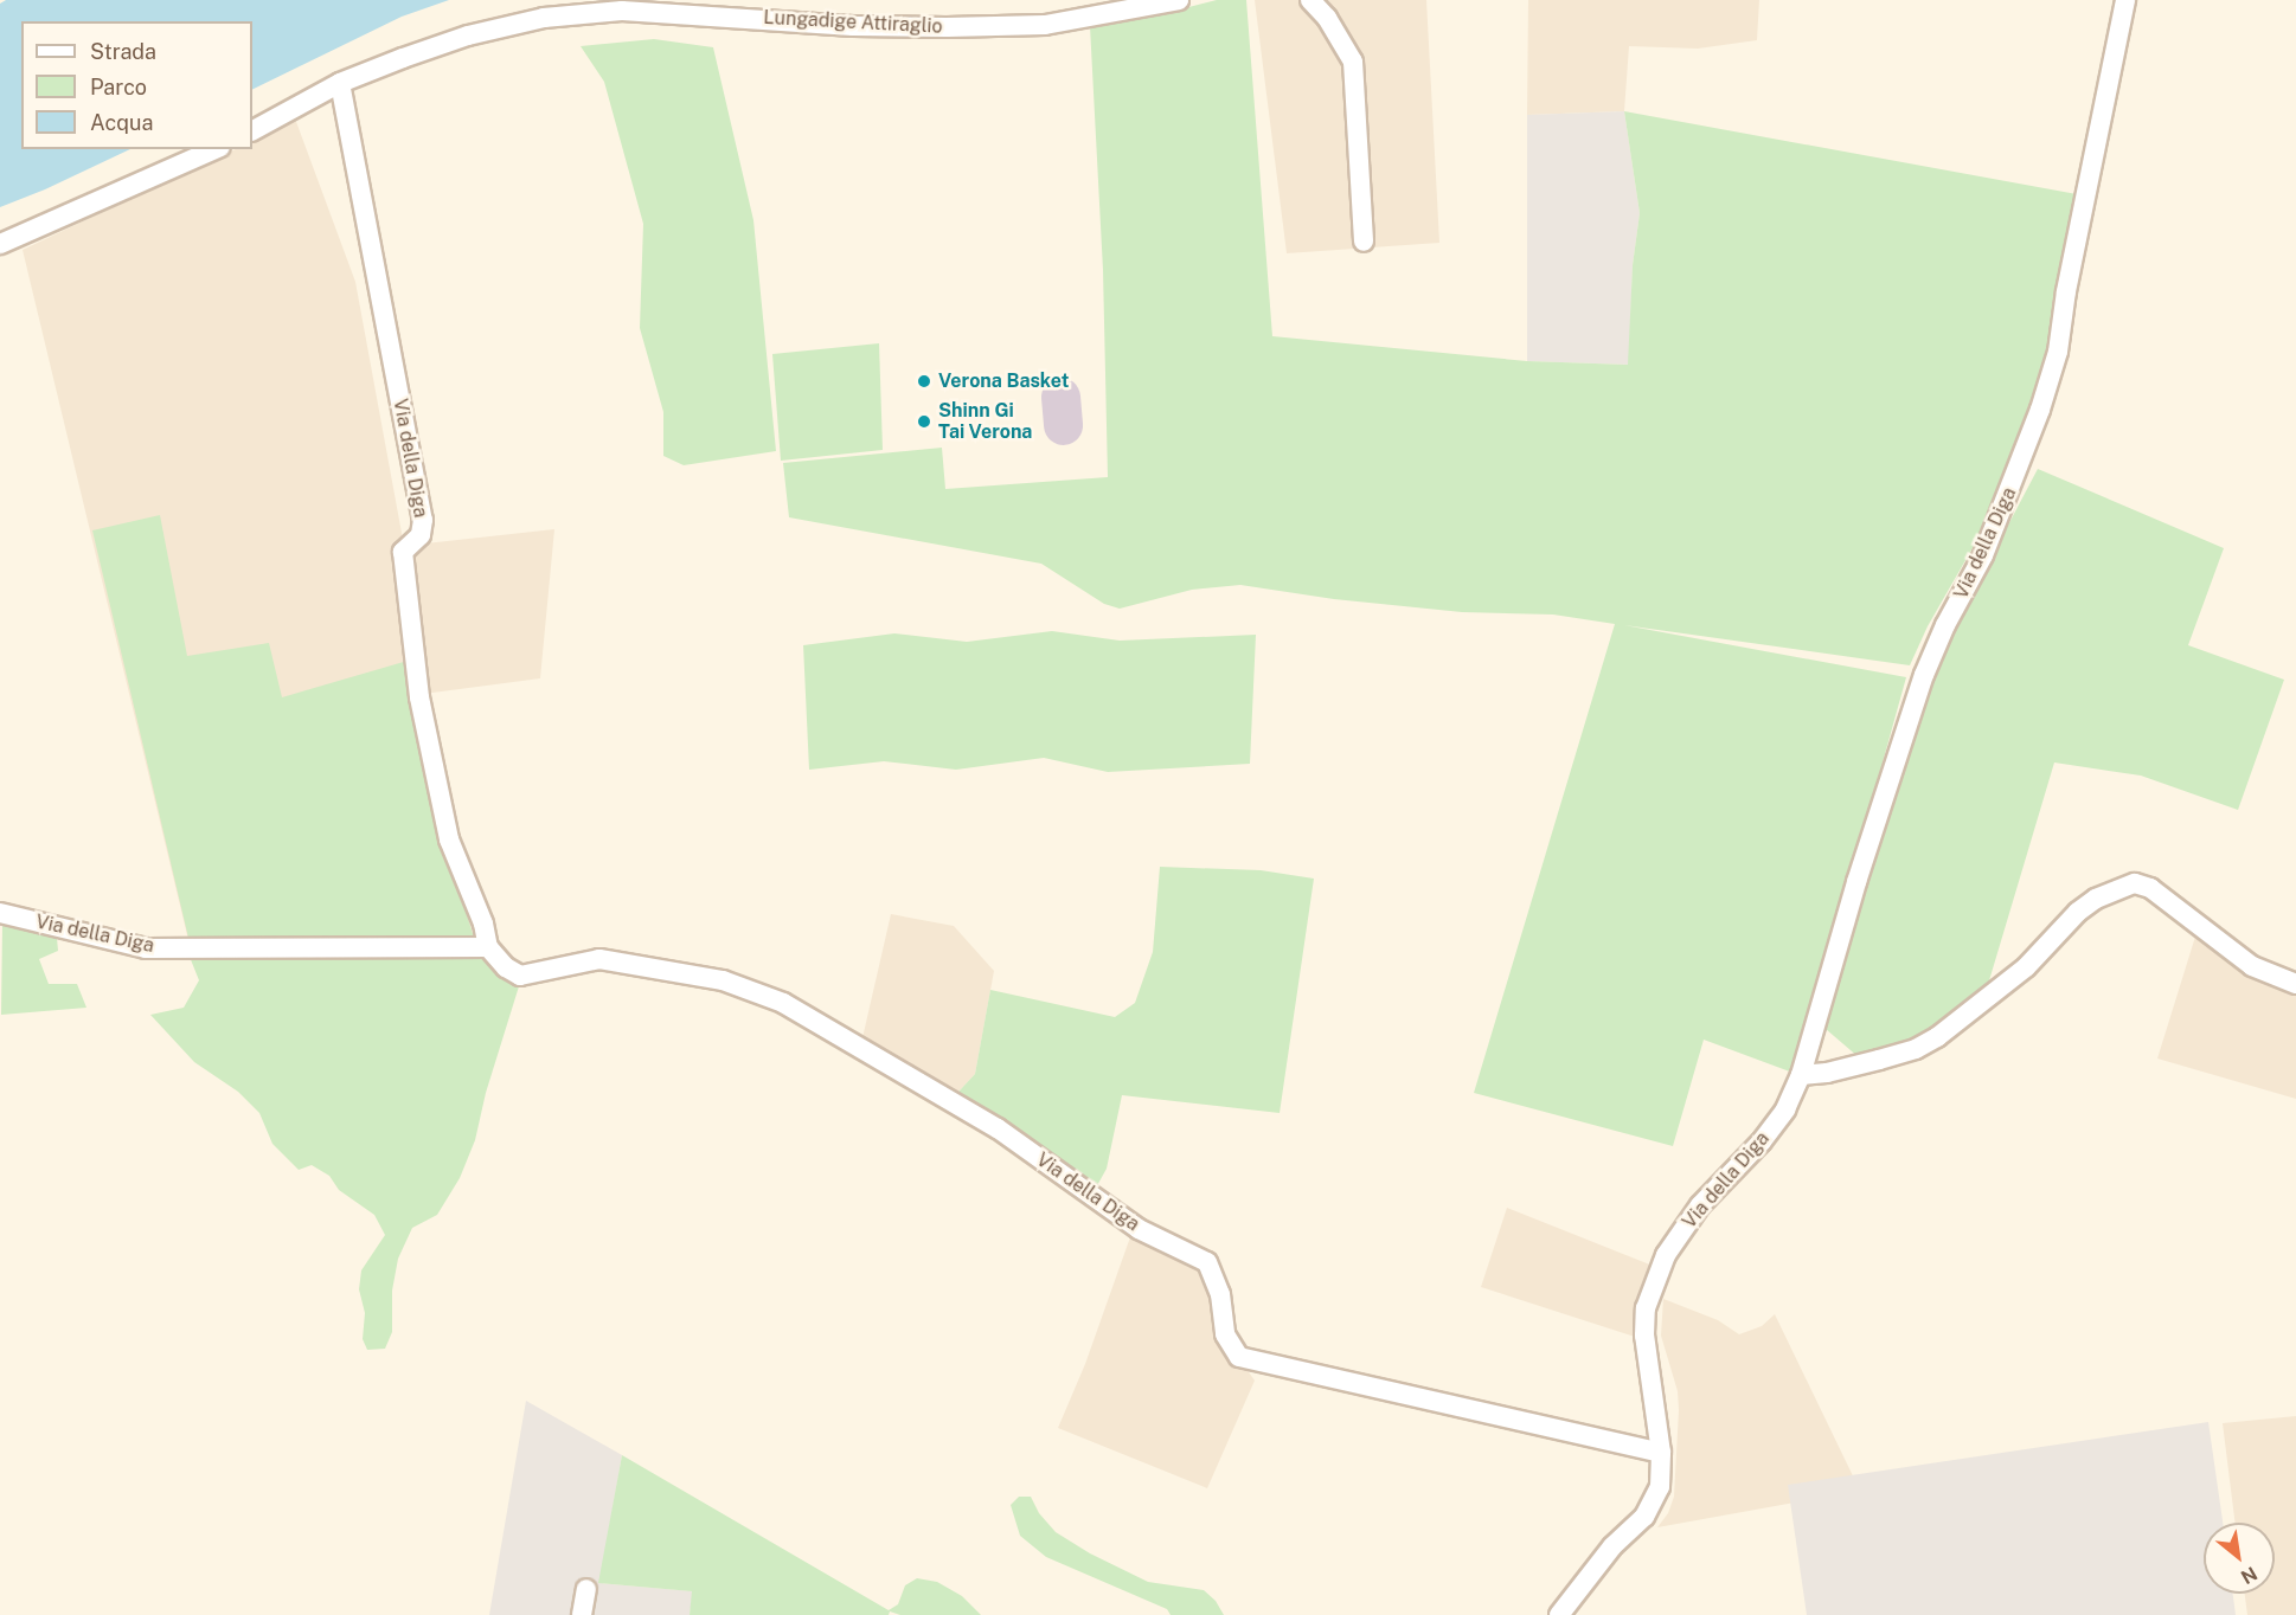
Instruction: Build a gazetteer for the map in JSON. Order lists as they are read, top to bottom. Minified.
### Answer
{"streets":{"street":["Lungadige Attiraglio","Via della Diga"]},"crossings":[["Lungadige Attiraglio","Via della Diga"]],"places":["Verona Basket","Shinn Gi Tai Verona"],"legend":["Strada","Parco","Acqua"],"north":"bottom right"}
